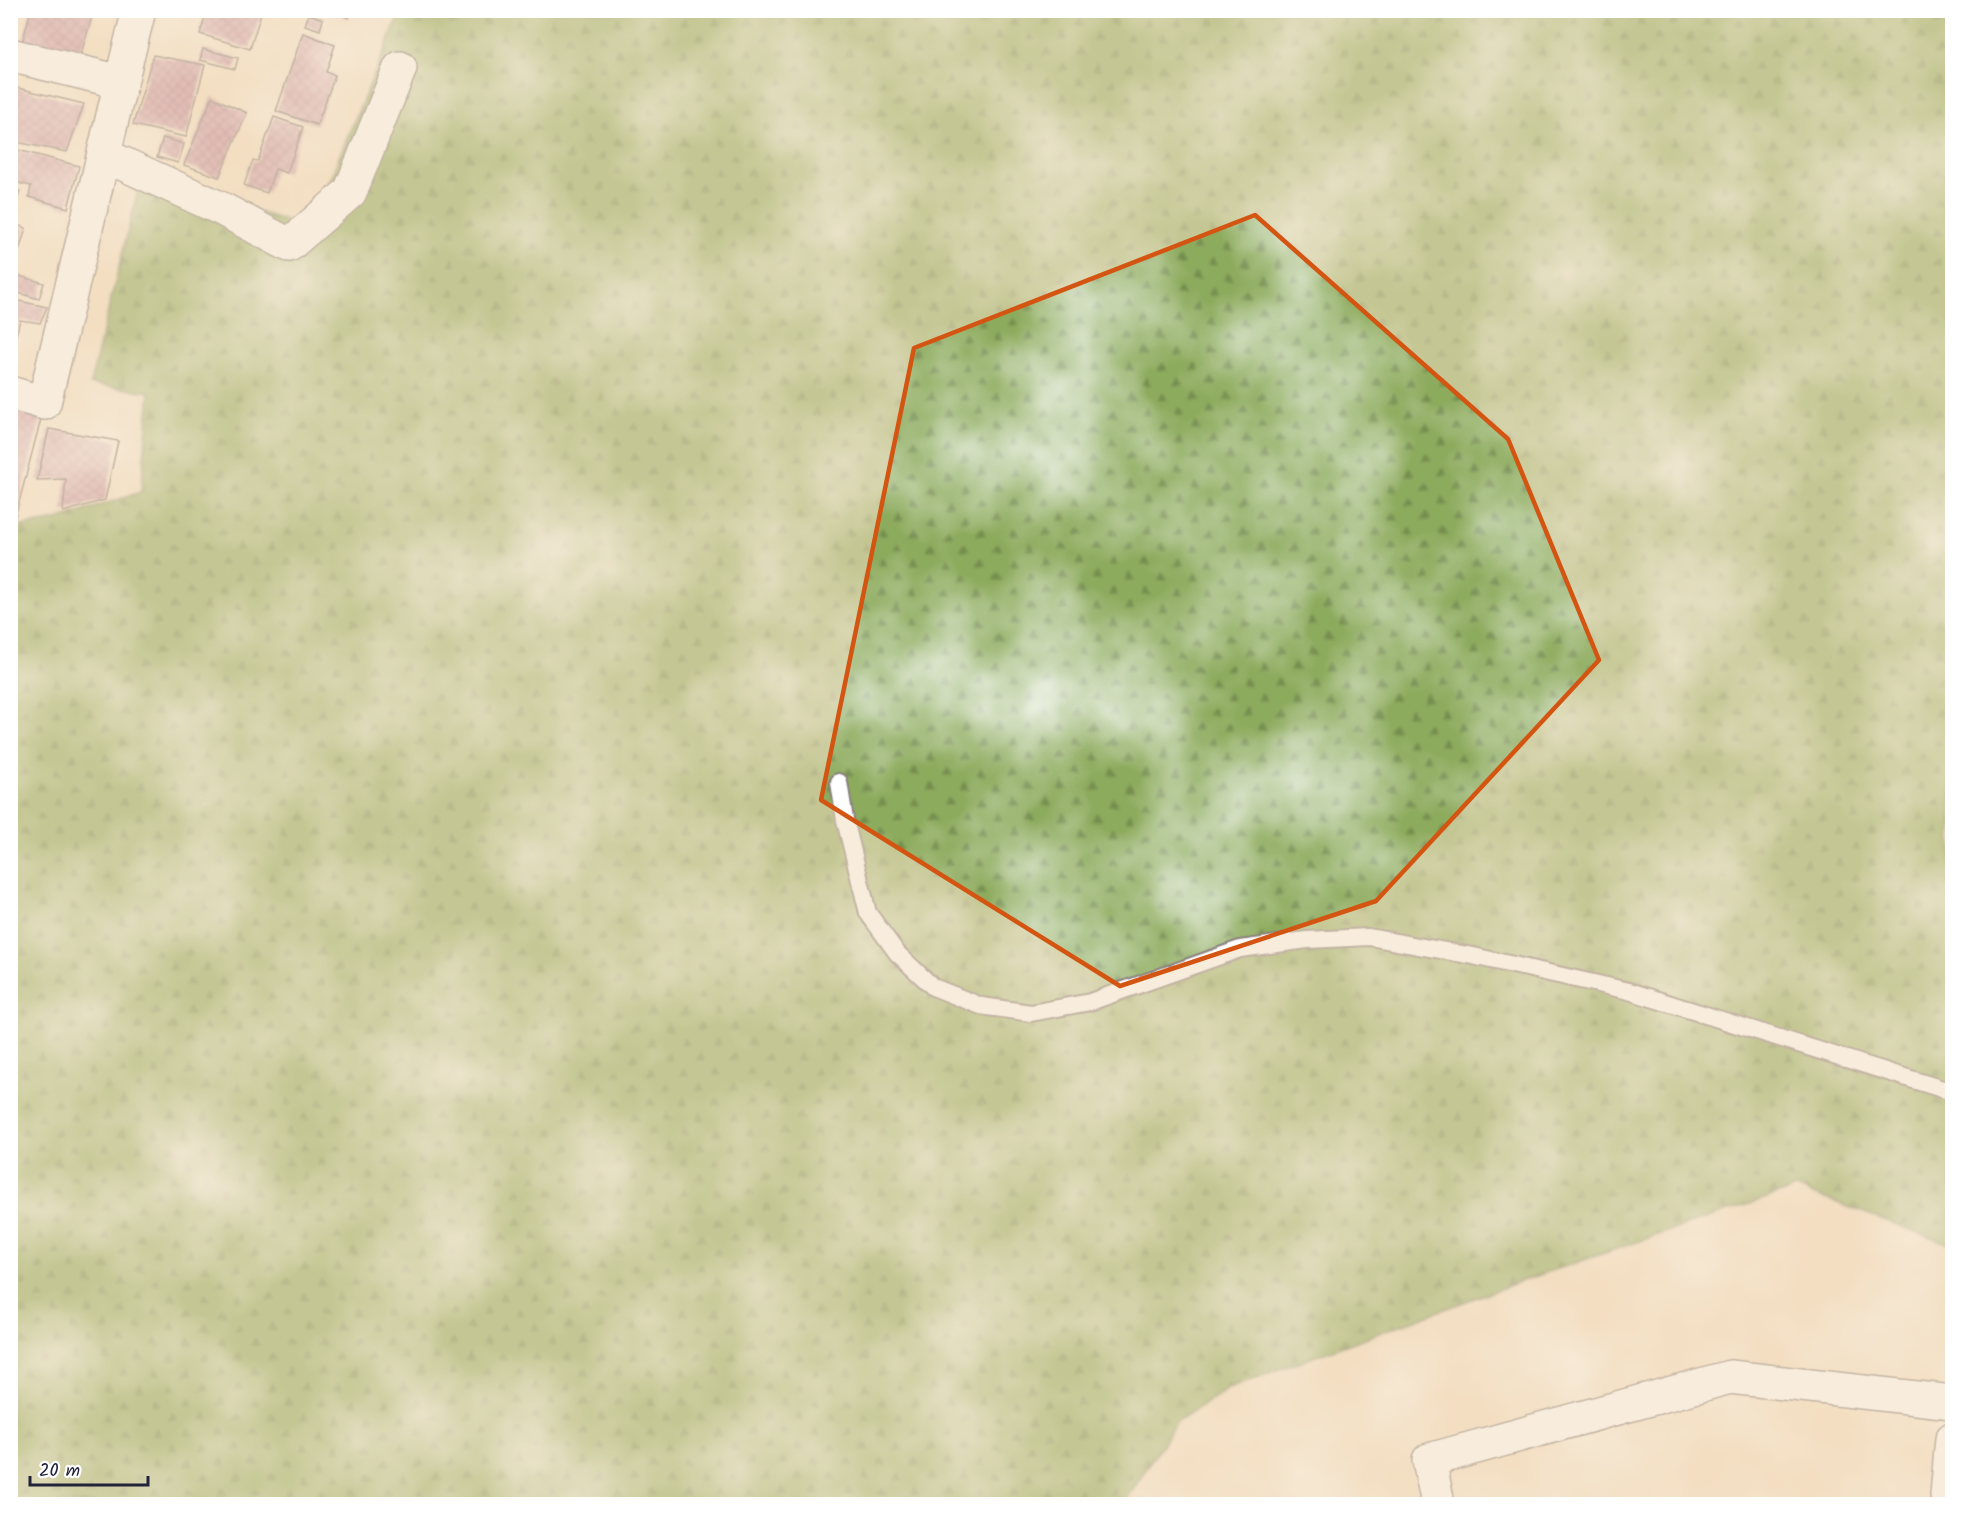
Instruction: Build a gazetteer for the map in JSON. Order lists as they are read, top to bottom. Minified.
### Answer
{"scale_bar":"20 m"}
